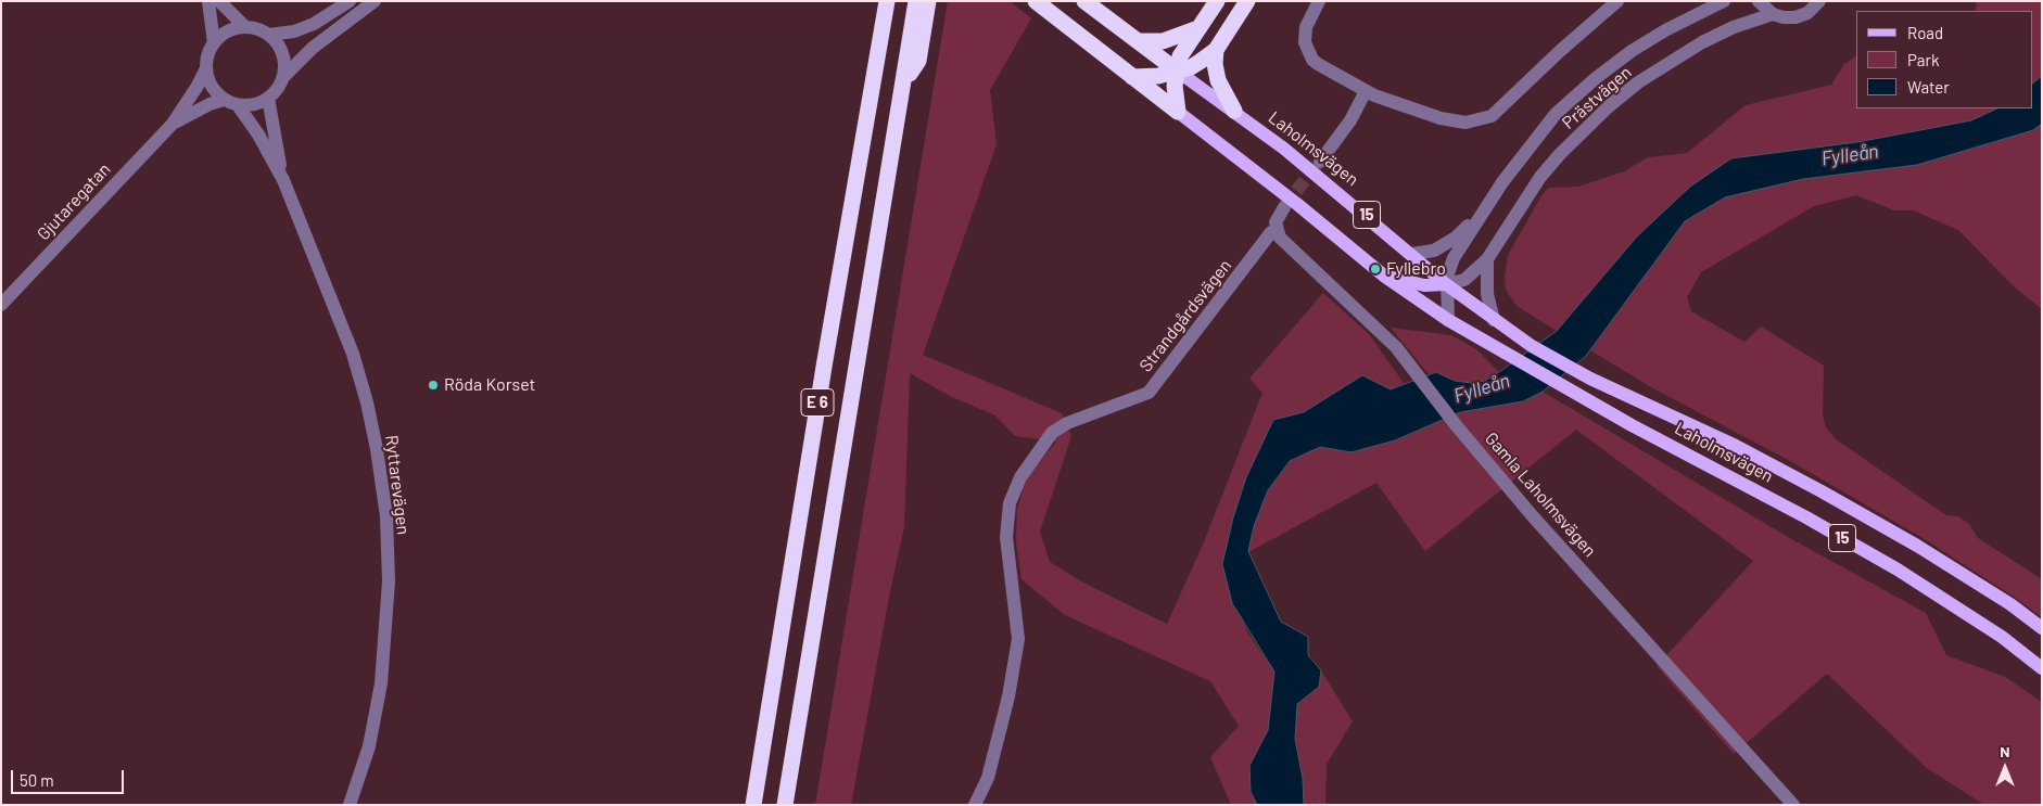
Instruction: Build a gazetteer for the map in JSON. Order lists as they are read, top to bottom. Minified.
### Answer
{"streets":{"highway":["Laholmsvägen","E 6"],"main road":["15"],"street":["Prästvägen","Gjutaregatan","Strandgårdsvägen","Ryttarevägen","Gamla Laholmsvägen"]},"crossings":[["Prästvägen","Laholmsvägen"],["Gjutaregatan","Ryttarevägen"],["Strandgårdsvägen","Gamla Laholmsvägen"]],"water":["Fylleån"],"places":["Fyllebro","Röda Korset"],"legend":["Road","Park","Water"],"scale_bar":"50 m","north":"top"}
